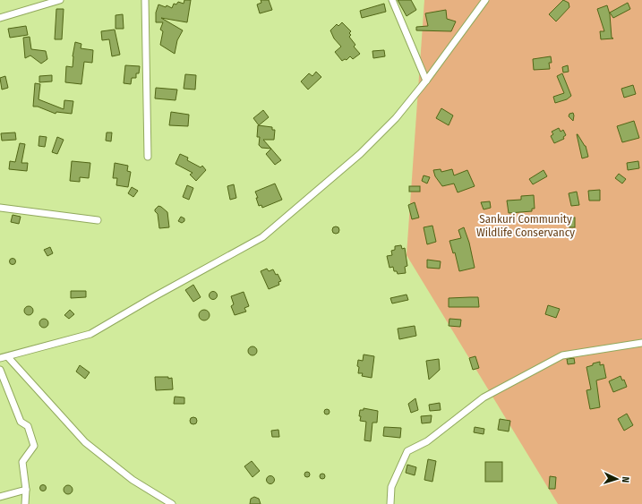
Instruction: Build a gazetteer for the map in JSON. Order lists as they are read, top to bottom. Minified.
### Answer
{"parks":["Sankuri Community Wildlife Conservancy"],"north":"right"}
